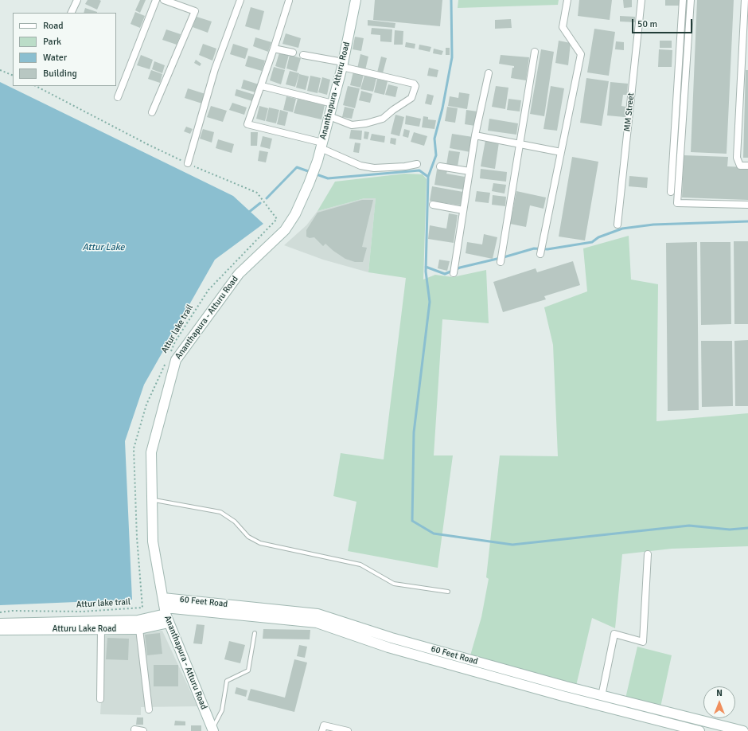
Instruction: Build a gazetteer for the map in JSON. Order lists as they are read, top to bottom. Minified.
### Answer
{"streets":{"street":["Ananthapura - Atturu Road","MM Street","60 Feet Road","Atturu Lake Road"],"path":["Attur lake trail"]},"crossings":[["Ananthapura - Atturu Road","60 Feet Road"],["Ananthapura - Atturu Road","Atturu Lake Road"],["60 Feet Road","Atturu Lake Road"]],"water":["Attur Lake"],"legend":["Road","Park","Water","Building"],"scale_bar":"50 m","north":"top"}
